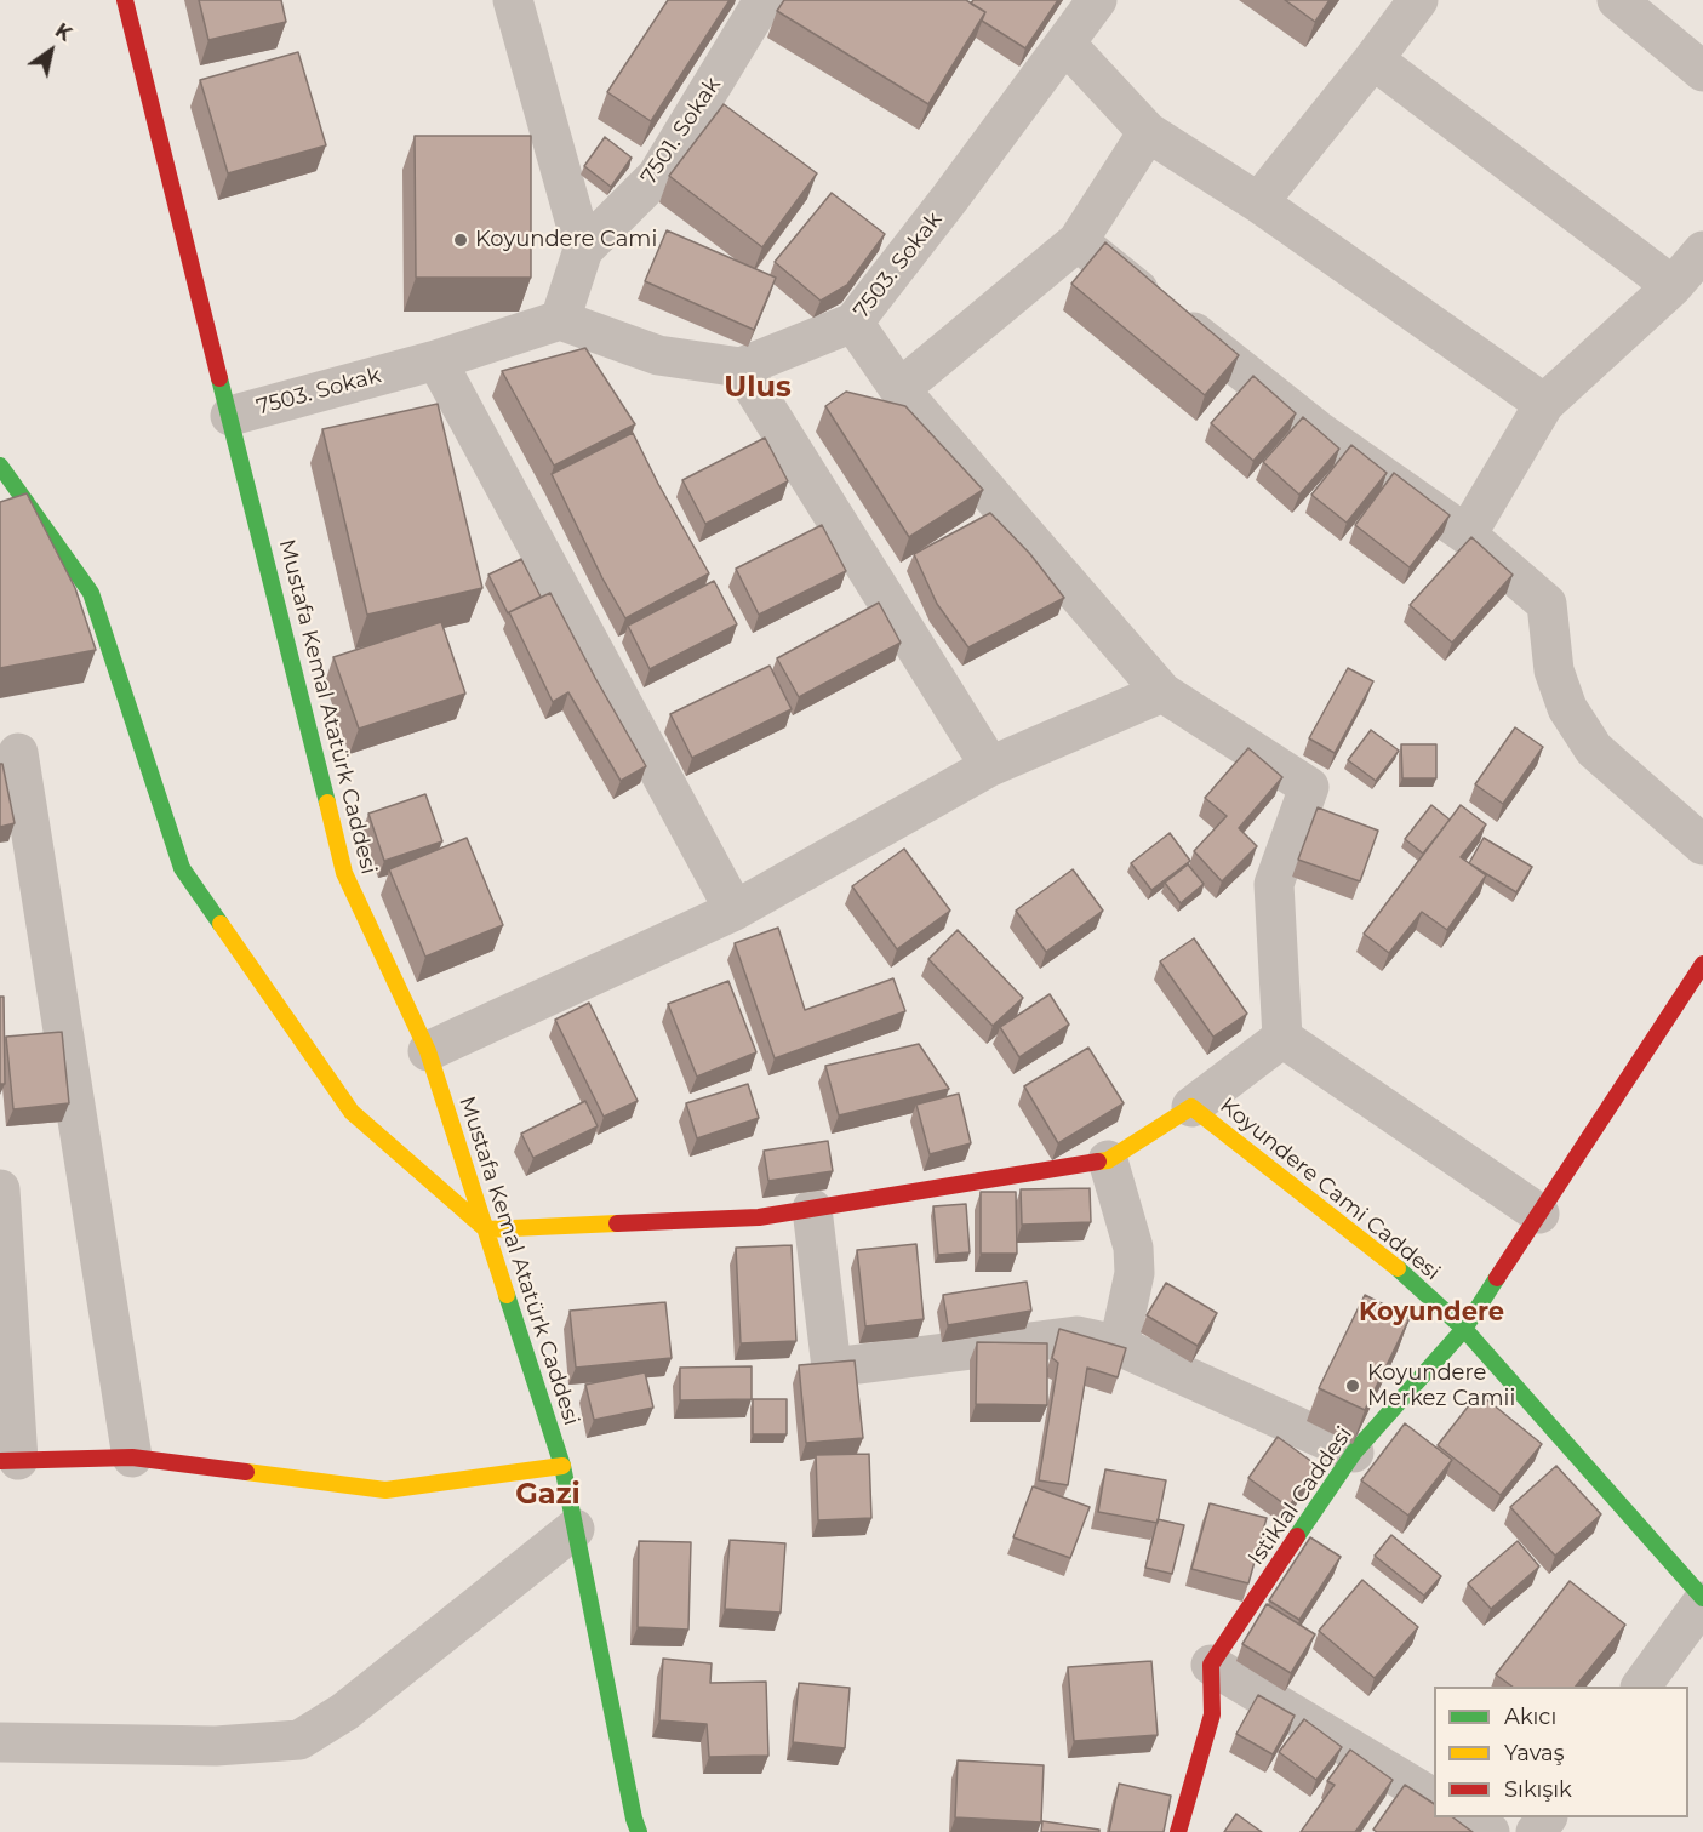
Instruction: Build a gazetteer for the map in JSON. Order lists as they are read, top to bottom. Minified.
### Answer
{"streets":{"street":["7501. Sokak","7503. Sokak","Mustafa Kemal Atatürk Caddesi","Koyundere Cami Caddesi","Istiklal Caddesi"]},"crossings":[["7503. Sokak","Mustafa Kemal Atatürk Caddesi"],["Koyundere Cami Caddesi","Istiklal Caddesi"]],"districts":["Ulus","Koyundere","Gazi"],"places":["Koyundere Cami","Koyundere Merkez Camii"],"legend":["Akıcı","Yavaş","Sıkışık"],"north":"top right"}
